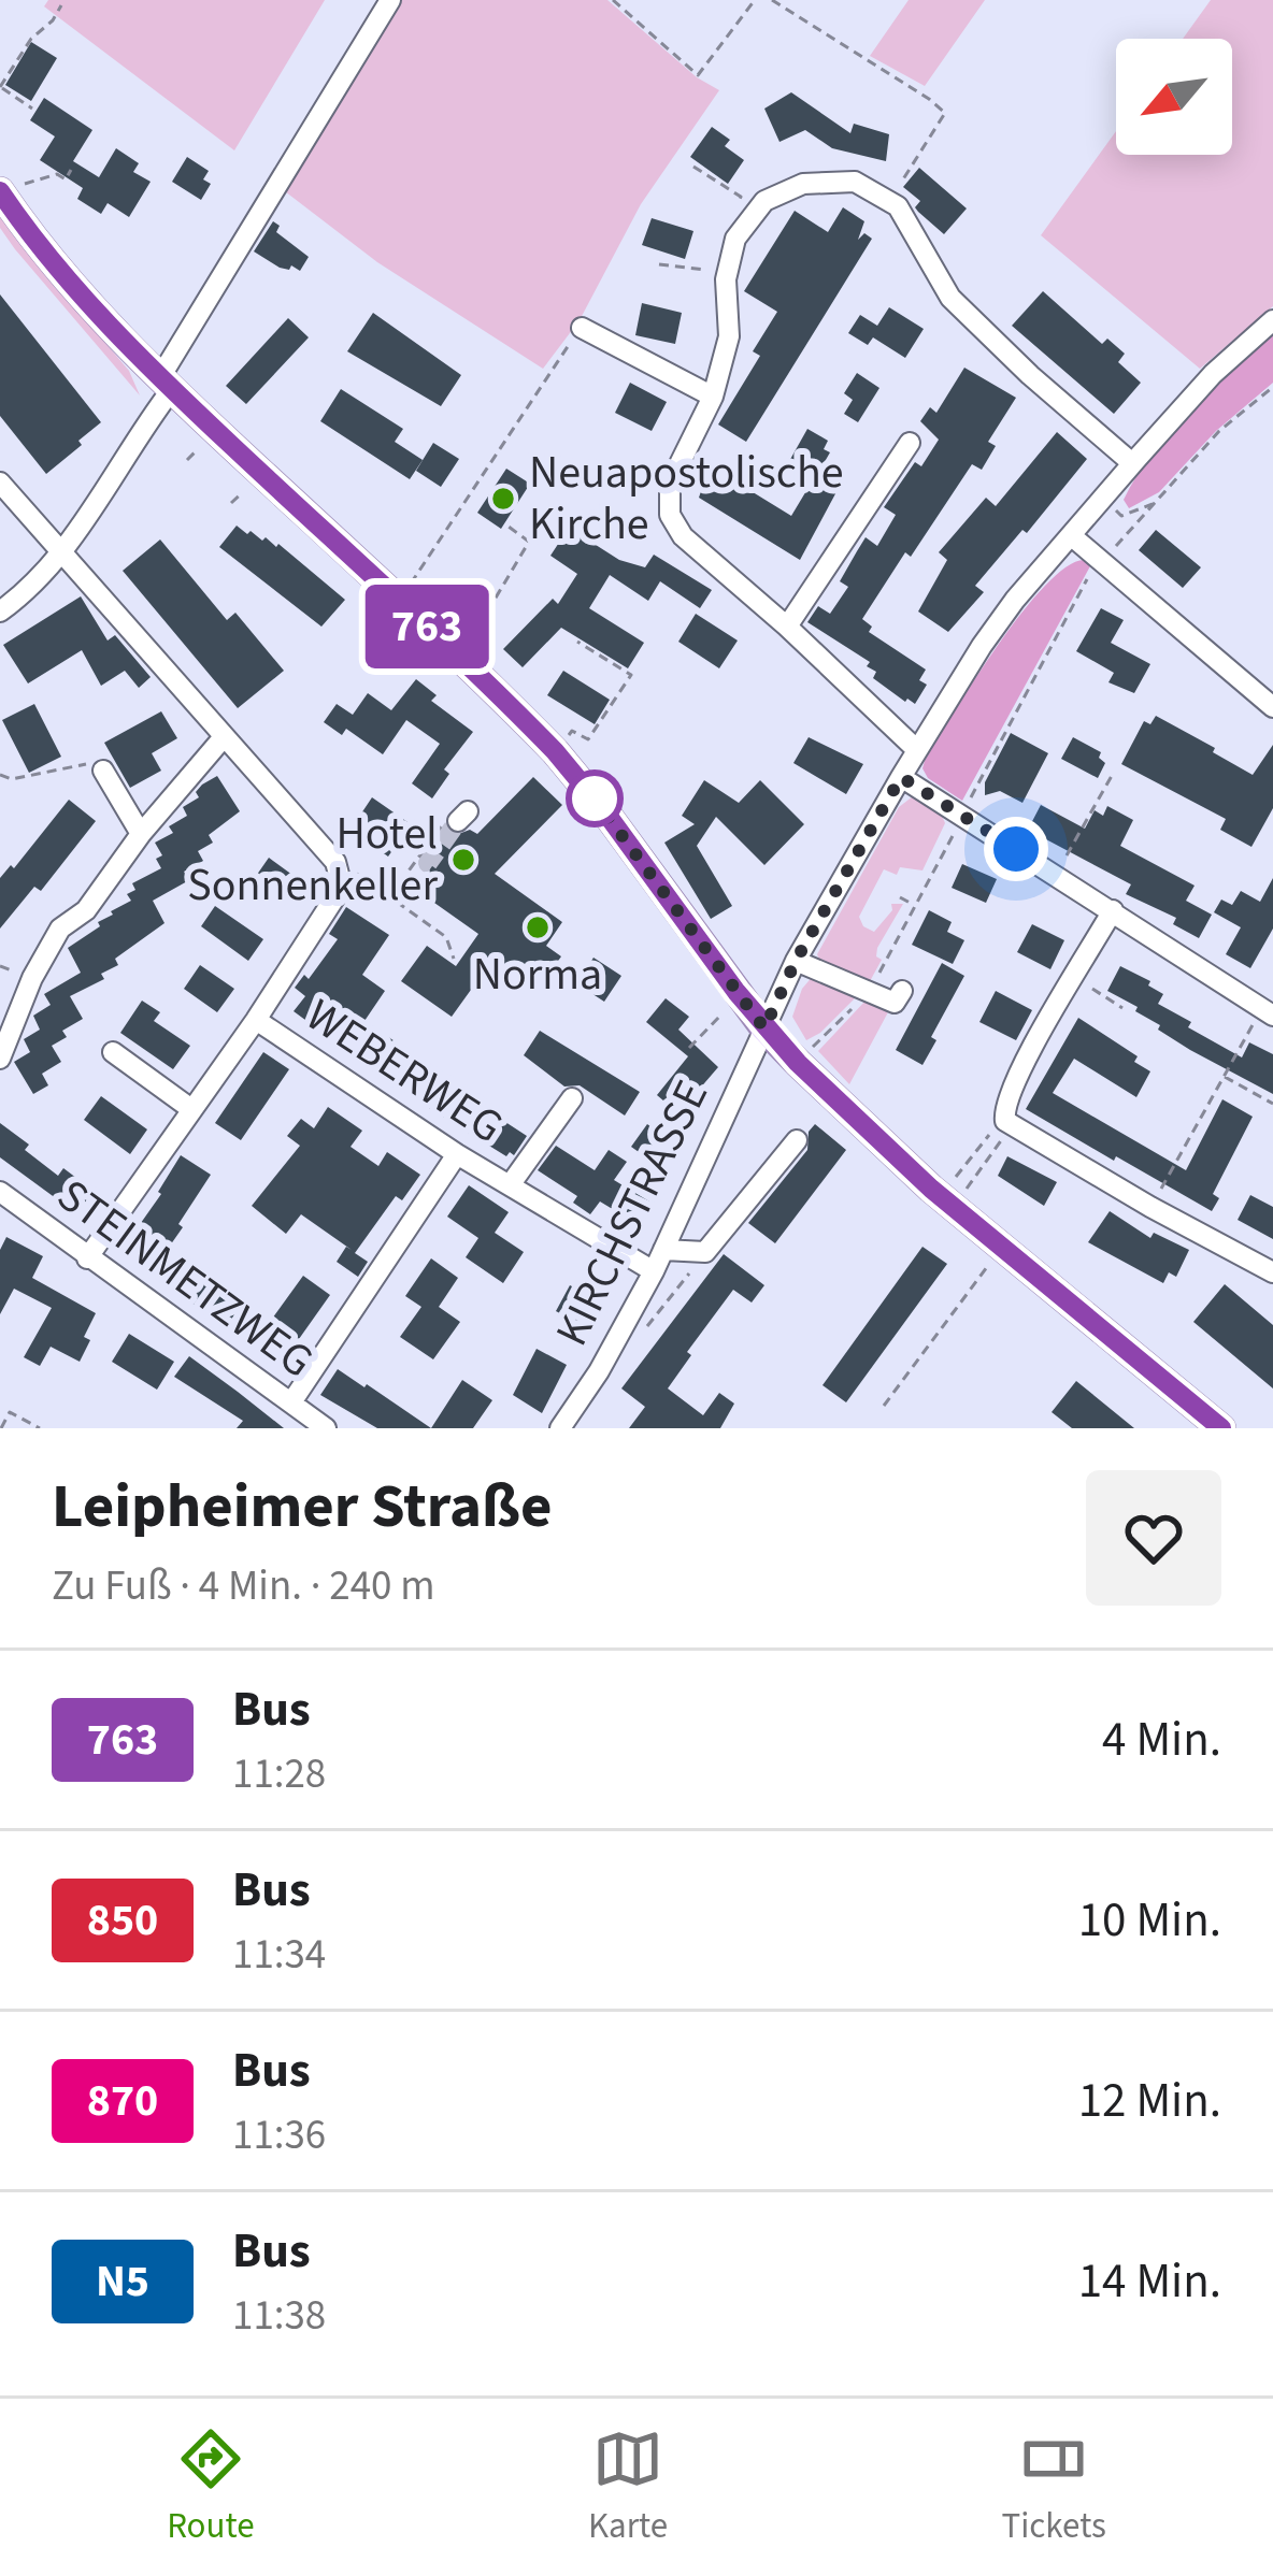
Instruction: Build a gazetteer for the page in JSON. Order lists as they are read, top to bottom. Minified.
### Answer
{"streets":{"street":["WEBERWEG","KIRCHSTRASSE","STEINMETZWEG"]},"crossings":[["WEBERWEG","KIRCHSTRASSE"]],"places":["Neuapostolische Kirche","Hotel Sonnenkeller","Norma"],"lines":["bus line 763"],"north":"bottom left","page":{"on_map":"763","heading":["Leipheimer Straße","Zu Fuß · 4 Min. · 240 m"],"list":[{"mark":"763","name":"Bus","note":"11:28","value":"4 Min."},{"mark":"850","name":"Bus","note":"11:34","value":"10 Min."},{"mark":"870","name":"Bus","note":"11:36","value":"12 Min."},{"mark":"N5","name":"Bus","note":"11:38","value":"14 Min."}],"tabs":["Route","Karte","Tickets"]}}
